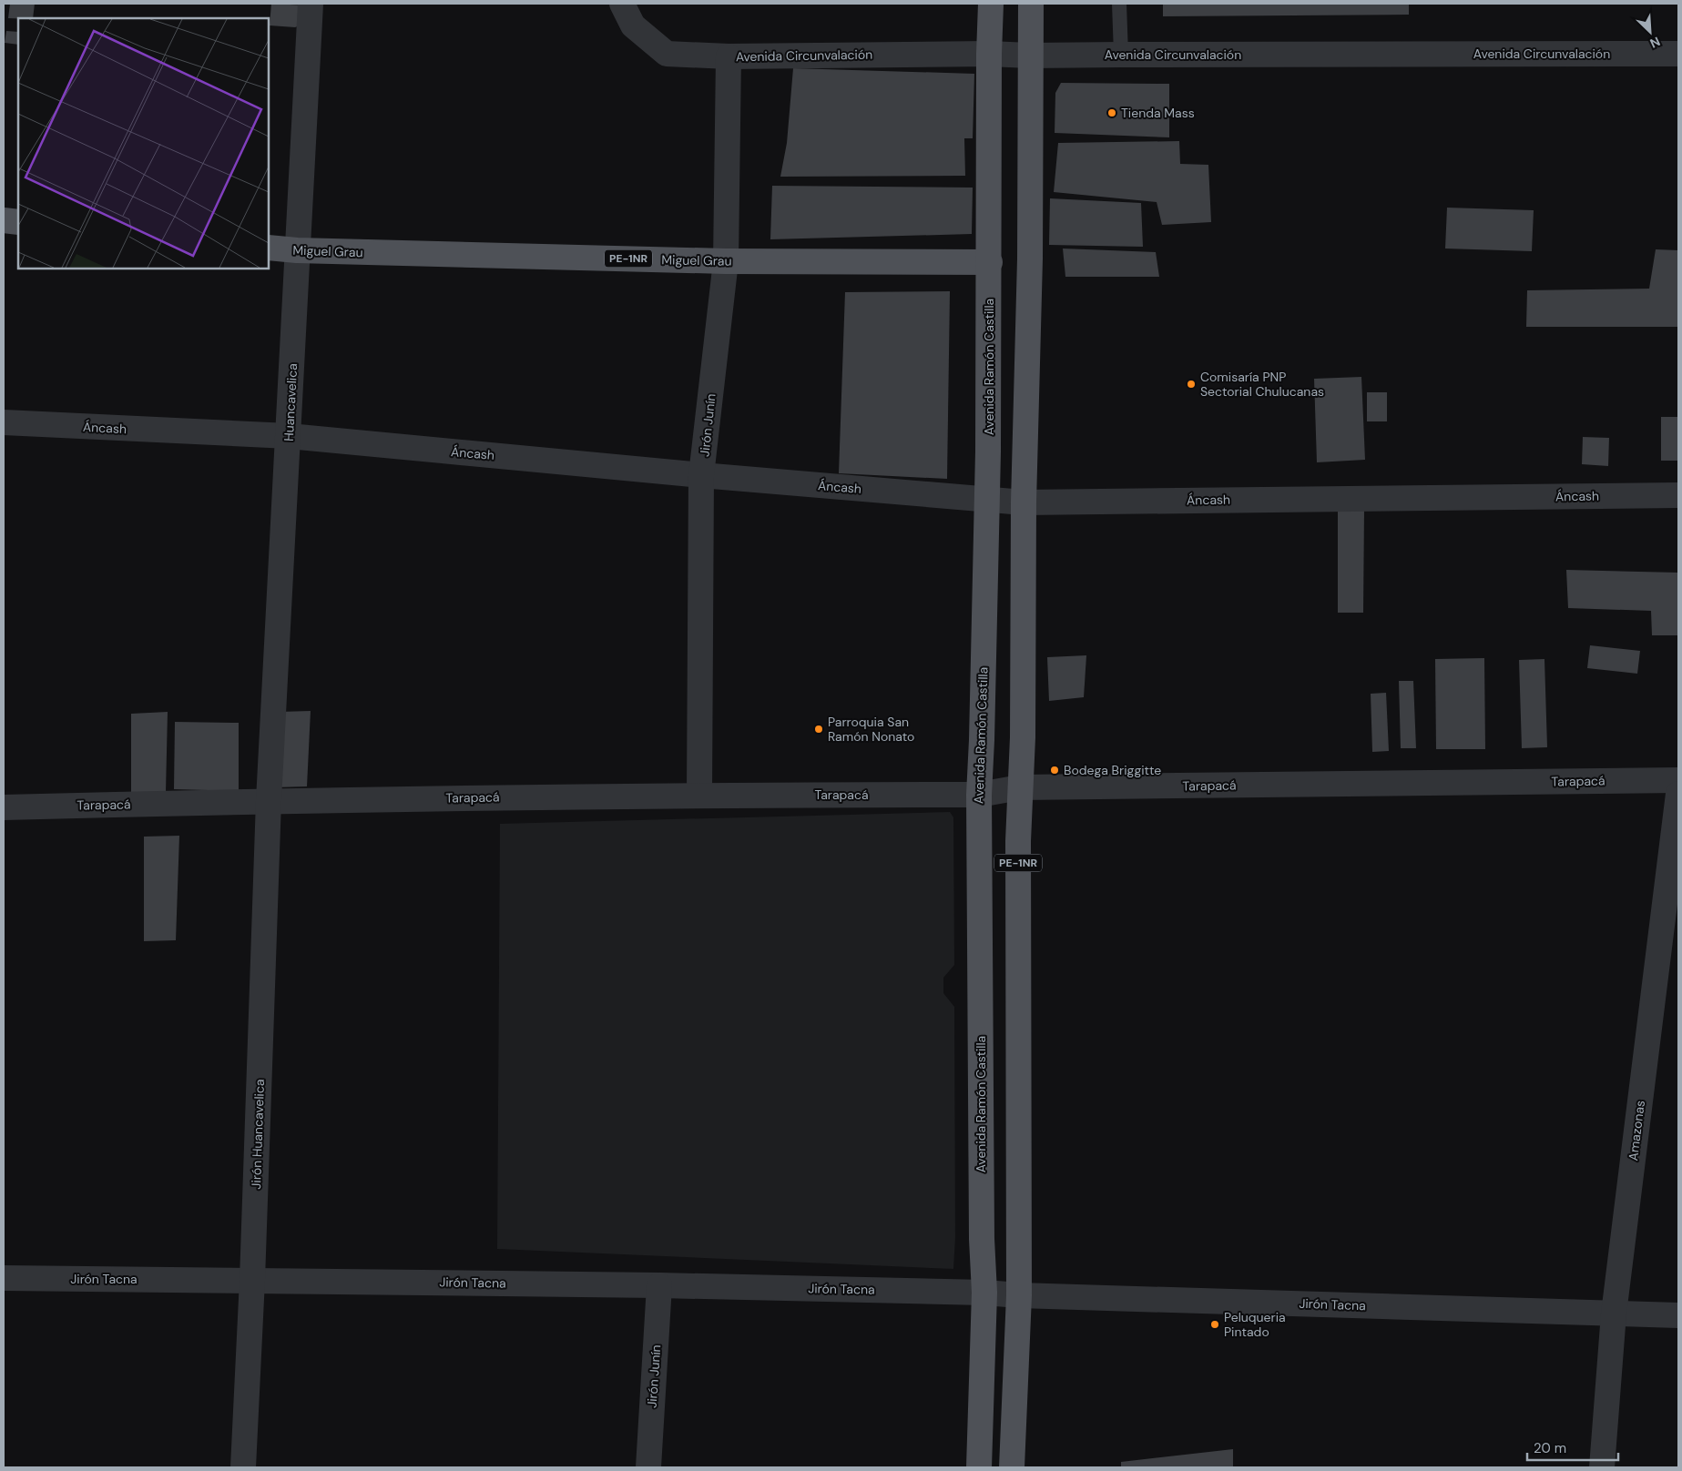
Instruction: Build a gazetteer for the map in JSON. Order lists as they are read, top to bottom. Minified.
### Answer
{"streets":{"main road":["Miguel Grau","PE-1NR","Avenida Ramón Castilla"],"street":["Avenida Circunvalación","Huancavelica","Jirón Junín","Áncash","Tarapacá","Amazonas","Jirón Huancavelica","Jirón Tacna"]},"crossings":[["Avenida Circunvalación","PE-1NR"],["Avenida Circunvalación","Avenida Ramón Castilla"],["Avenida Circunvalación","Jirón Junín"],["Miguel Grau","Avenida Ramón Castilla"],["Miguel Grau","Huancavelica"],["Miguel Grau","Jirón Junín"],["PE-1NR","Áncash"],["PE-1NR","Tarapacá"],["PE-1NR","Jirón Tacna"],["Avenida Ramón Castilla","Áncash"],["Avenida Ramón Castilla","Tarapacá"],["Avenida Ramón Castilla","Jirón Tacna"],["Huancavelica","Áncash"],["Huancavelica","Tarapacá"],["Huancavelica","Jirón Huancavelica"],["Jirón Junín","Áncash"],["Jirón Junín","Tarapacá"],["Jirón Junín","Jirón Tacna"],["Tarapacá","Jirón Huancavelica"],["Amazonas","Jirón Tacna"],["Jirón Huancavelica","Jirón Tacna"]],"places":["Tienda Mass","Comisaría PNP Sectorial Chulucanas","Parroquia San Ramón Nonato","Bodega Briggitte","Peluqueria Pintado"],"scale_bar":"20 m","north":"bottom right"}
